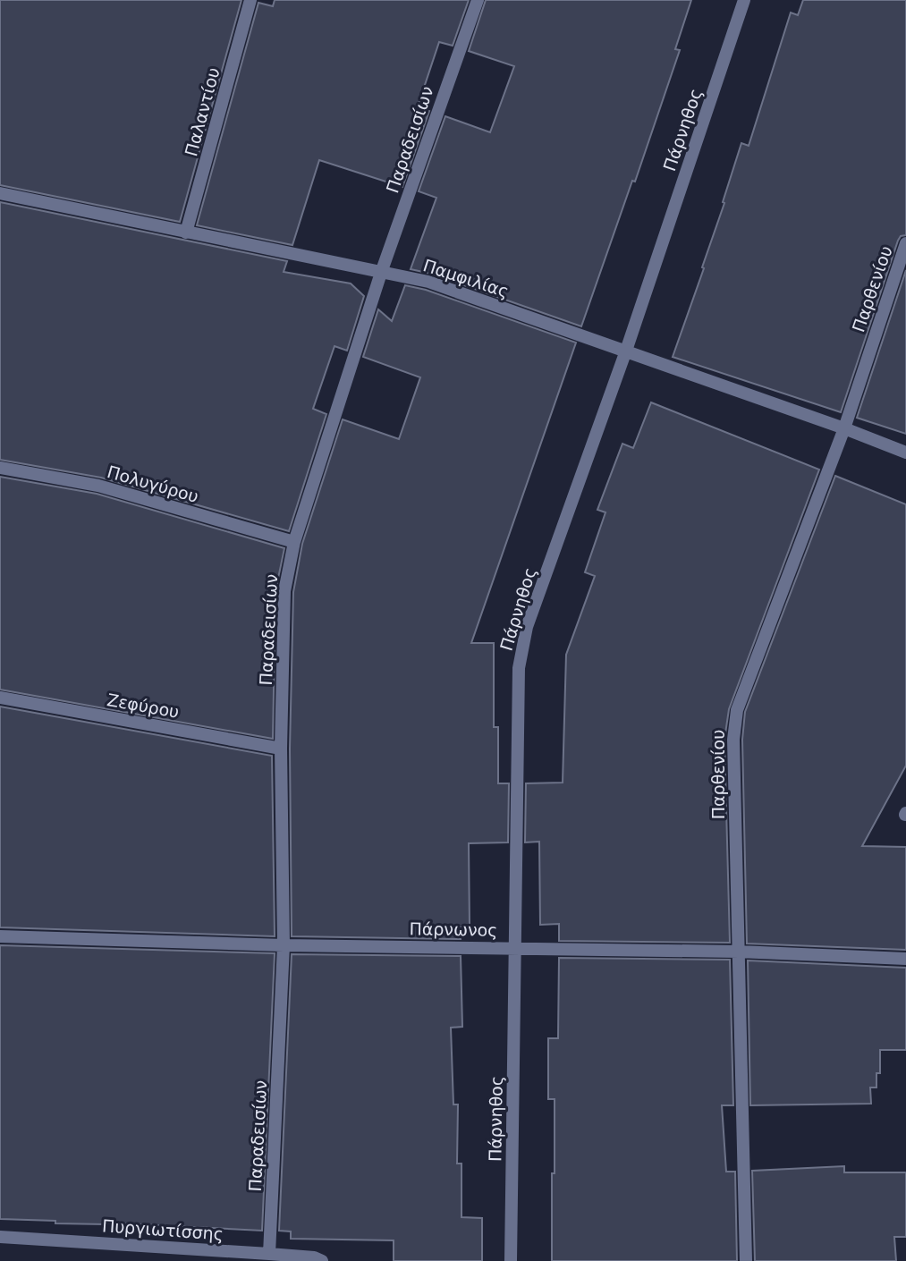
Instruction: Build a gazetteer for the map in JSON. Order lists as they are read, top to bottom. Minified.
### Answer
{"streets":{"street":["Παλαντίου","Πάρνηθος","Παραδεισίων","Παμφιλίας","Παρθενίου","Πολυγύρου","Ζεφύρου","Πάρνωνος","Πυργιωτίσσης"]},"crossings":[["Παλαντίου","Παμφιλίας"],["Πάρνηθος","Παμφιλίας"],["Πάρνηθος","Πάρνωνος"],["Παραδεισίων","Παμφιλίας"],["Παραδεισίων","Πολυγύρου"],["Παραδεισίων","Ζεφύρου"],["Παραδεισίων","Πάρνωνος"],["Παραδεισίων","Πυργιωτίσσης"],["Παμφιλίας","Παρθενίου"],["Παρθενίου","Πάρνωνος"]]}
